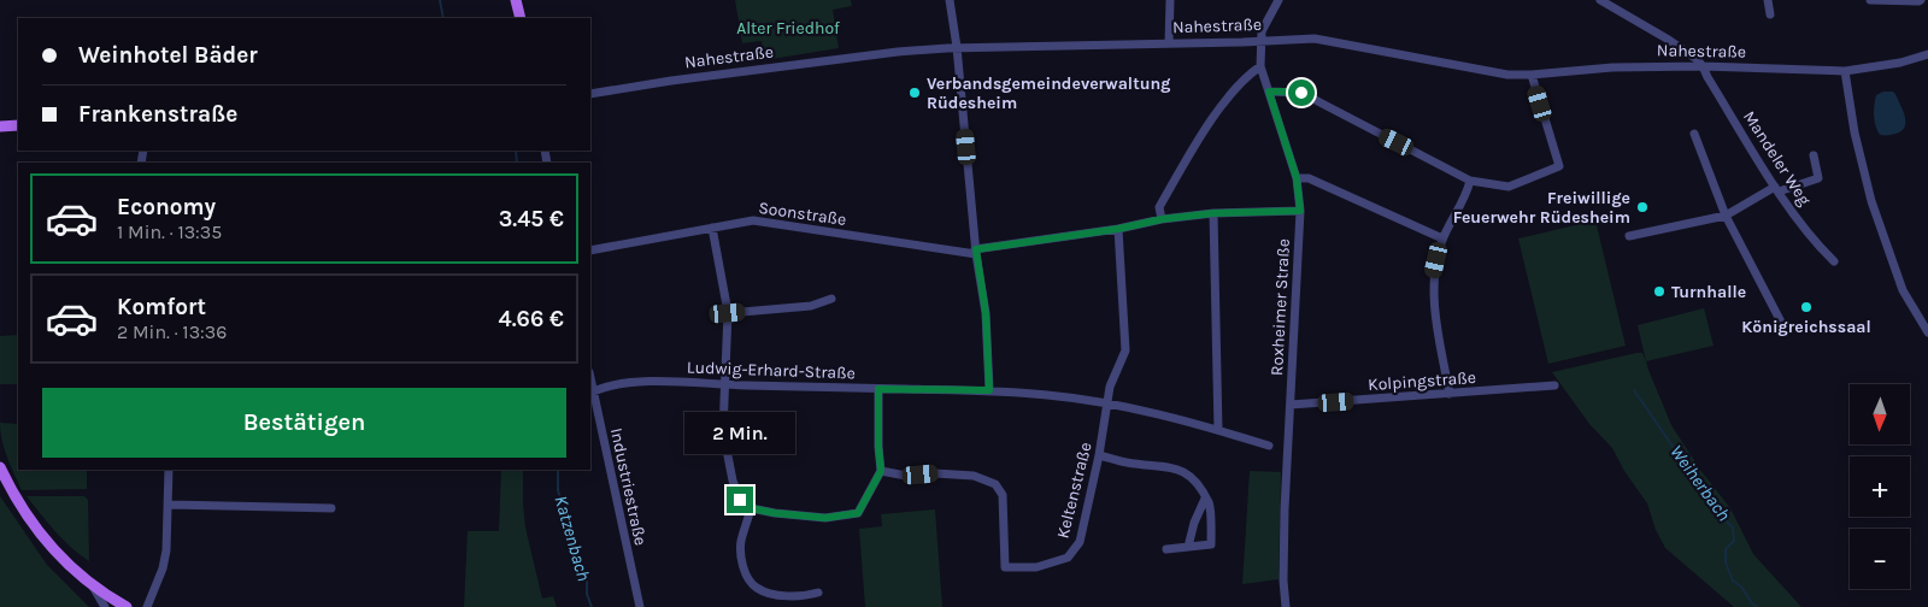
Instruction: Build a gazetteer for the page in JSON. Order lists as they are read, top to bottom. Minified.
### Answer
{"streets":{"street":["Nahestraße","Mandeler Weg","Soonstraße","Roxheimer Straße","Ludwig-Erhard-Straße","Kolpingstraße","Industriestraße","Keltenstraße"]},"crossings":[["Nahestraße","Mandeler Weg"],["Nahestraße","Roxheimer Straße"],["Soonstraße","Roxheimer Straße"],["Soonstraße","Keltenstraße"],["Roxheimer Straße","Kolpingstraße"],["Ludwig-Erhard-Straße","Industriestraße"],["Ludwig-Erhard-Straße","Keltenstraße"]],"water":["Weiherbach","Katzenbach"],"parks":["Alter Friedhof"],"places":["Verbandsgemeindeverwaltung Rüdesheim","Freiwillige Feuerwehr Rüdesheim","Turnhalle","Königreichssaal"],"north":"bottom","page":{"banner":["Weinhotel Bäder","Frankenstraße"],"list":[{"name":"Economy","note":"1 Min. · 13:35","value":"3.45 €"},{"name":"Komfort","note":"2 Min. · 13:36","value":"4.66 €"}],"buttons":"Bestätigen","map_buttons":["+","−"],"bubble":"2 Min."}}
